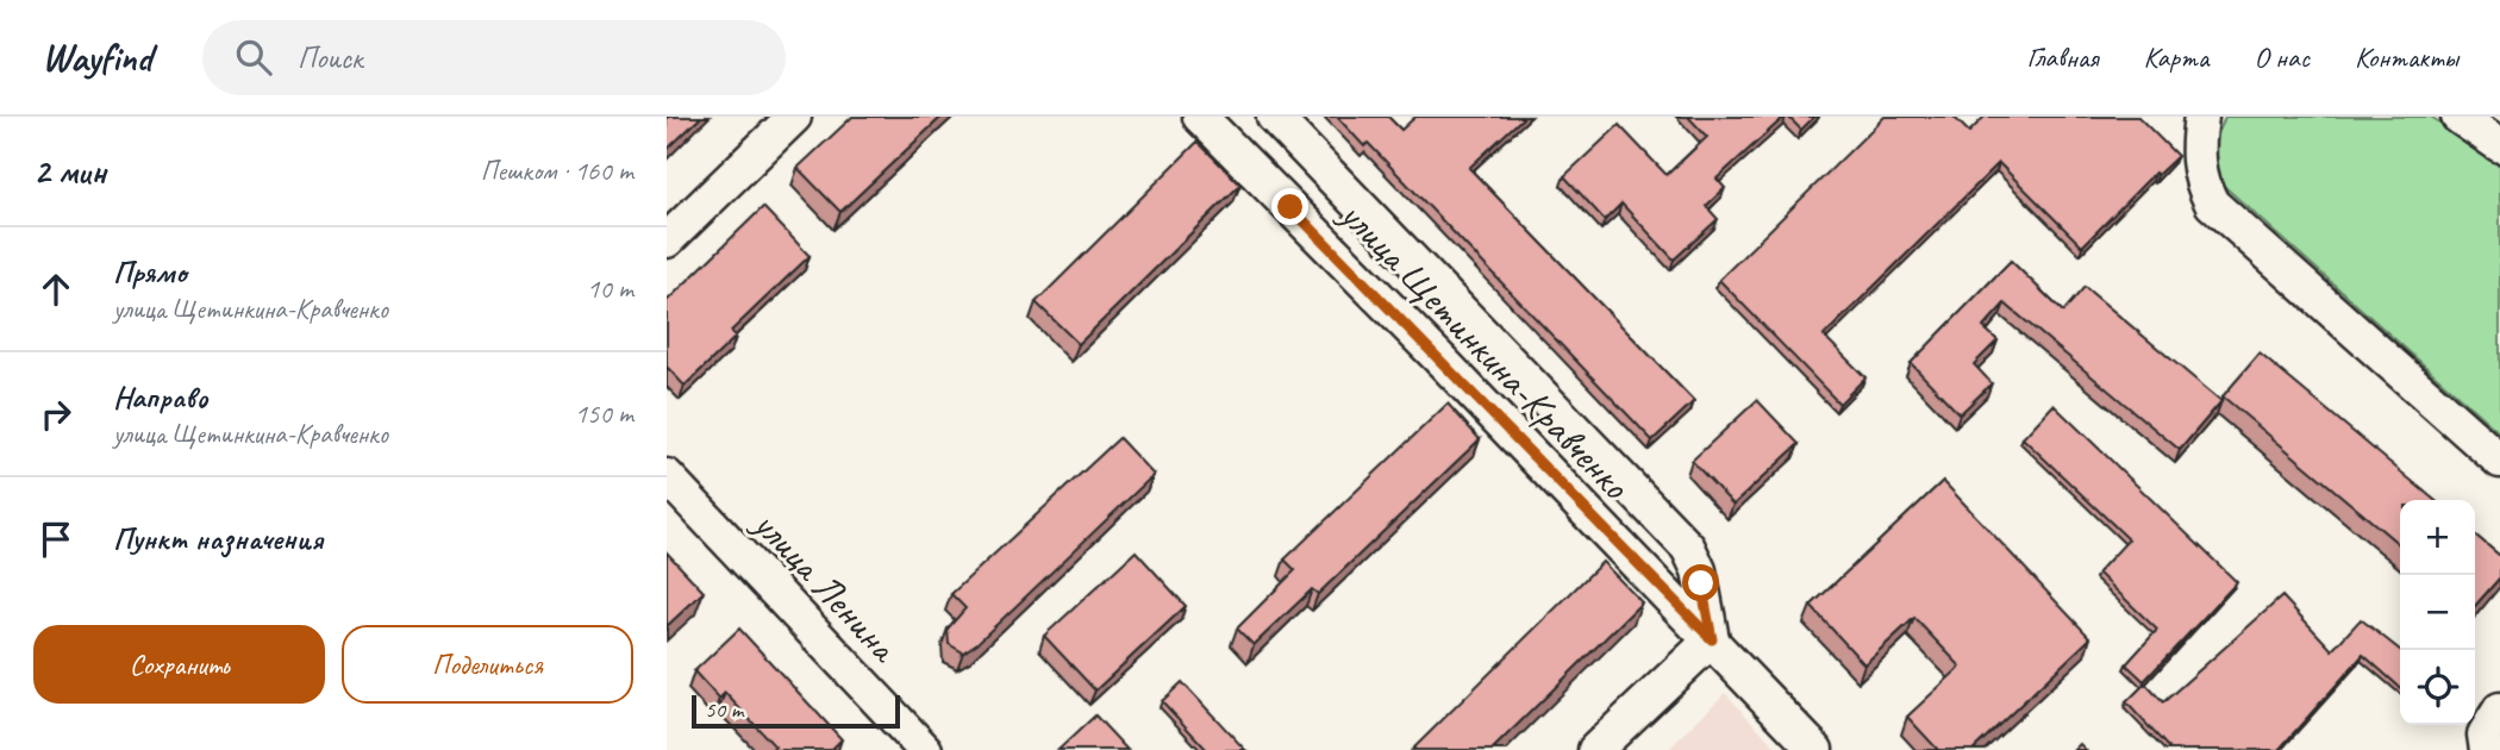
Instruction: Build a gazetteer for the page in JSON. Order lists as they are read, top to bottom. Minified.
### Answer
{"streets":{"street":["улица Щетинкина-Кравченко","улица Ленина"]},"scale_bar":"50 m","page":{"header":"Wayfind","search":"Поиск","nav":["Главная","Карта","О нас","Контакты"],"heading":["2 мин","Пешком · 160 m"],"list":[["Прямо","улица Щетинкина-Кравченко","10 m"],["Направо","улица Щетинкина-Кравченко","150 m"],"Пункт назначения"],"map_buttons":["+","−"],"buttons":["Сохранить","Поделиться"],"scale":"50 m"}}
